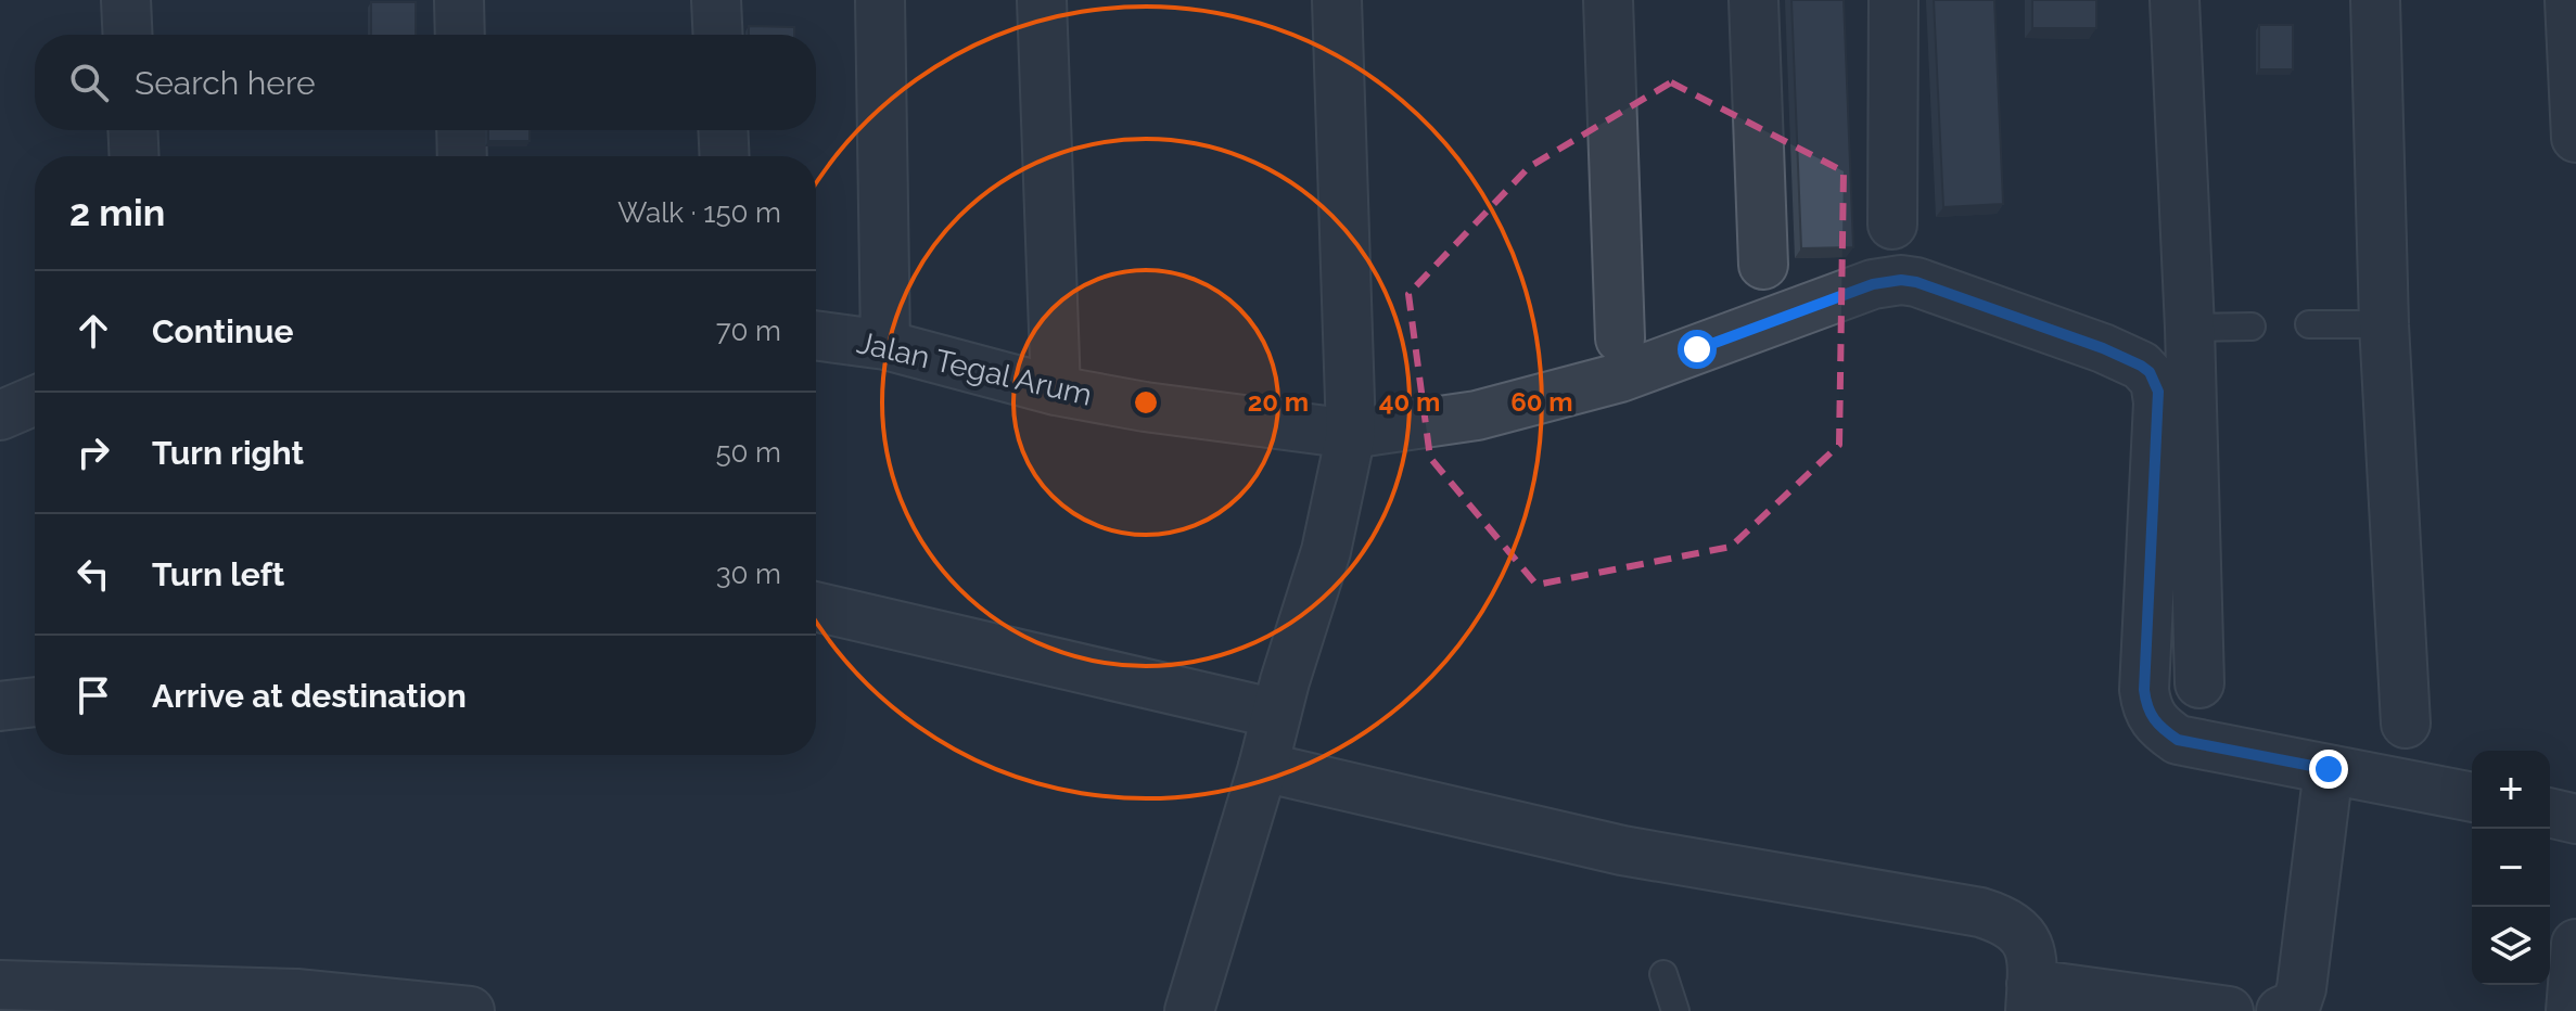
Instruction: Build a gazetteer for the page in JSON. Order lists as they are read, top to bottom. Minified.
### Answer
{"streets":{"street":["Jalan Tegal Arum"]},"page":{"search":"Search here","heading":["2 min","Walk · 150 m"],"list":[["Continue","70 m"],["Turn right","50 m"],["Turn left","30 m"],"Arrive at destination"],"map_buttons":["+","−"]},"rings":["20 m","40 m","60 m"]}
